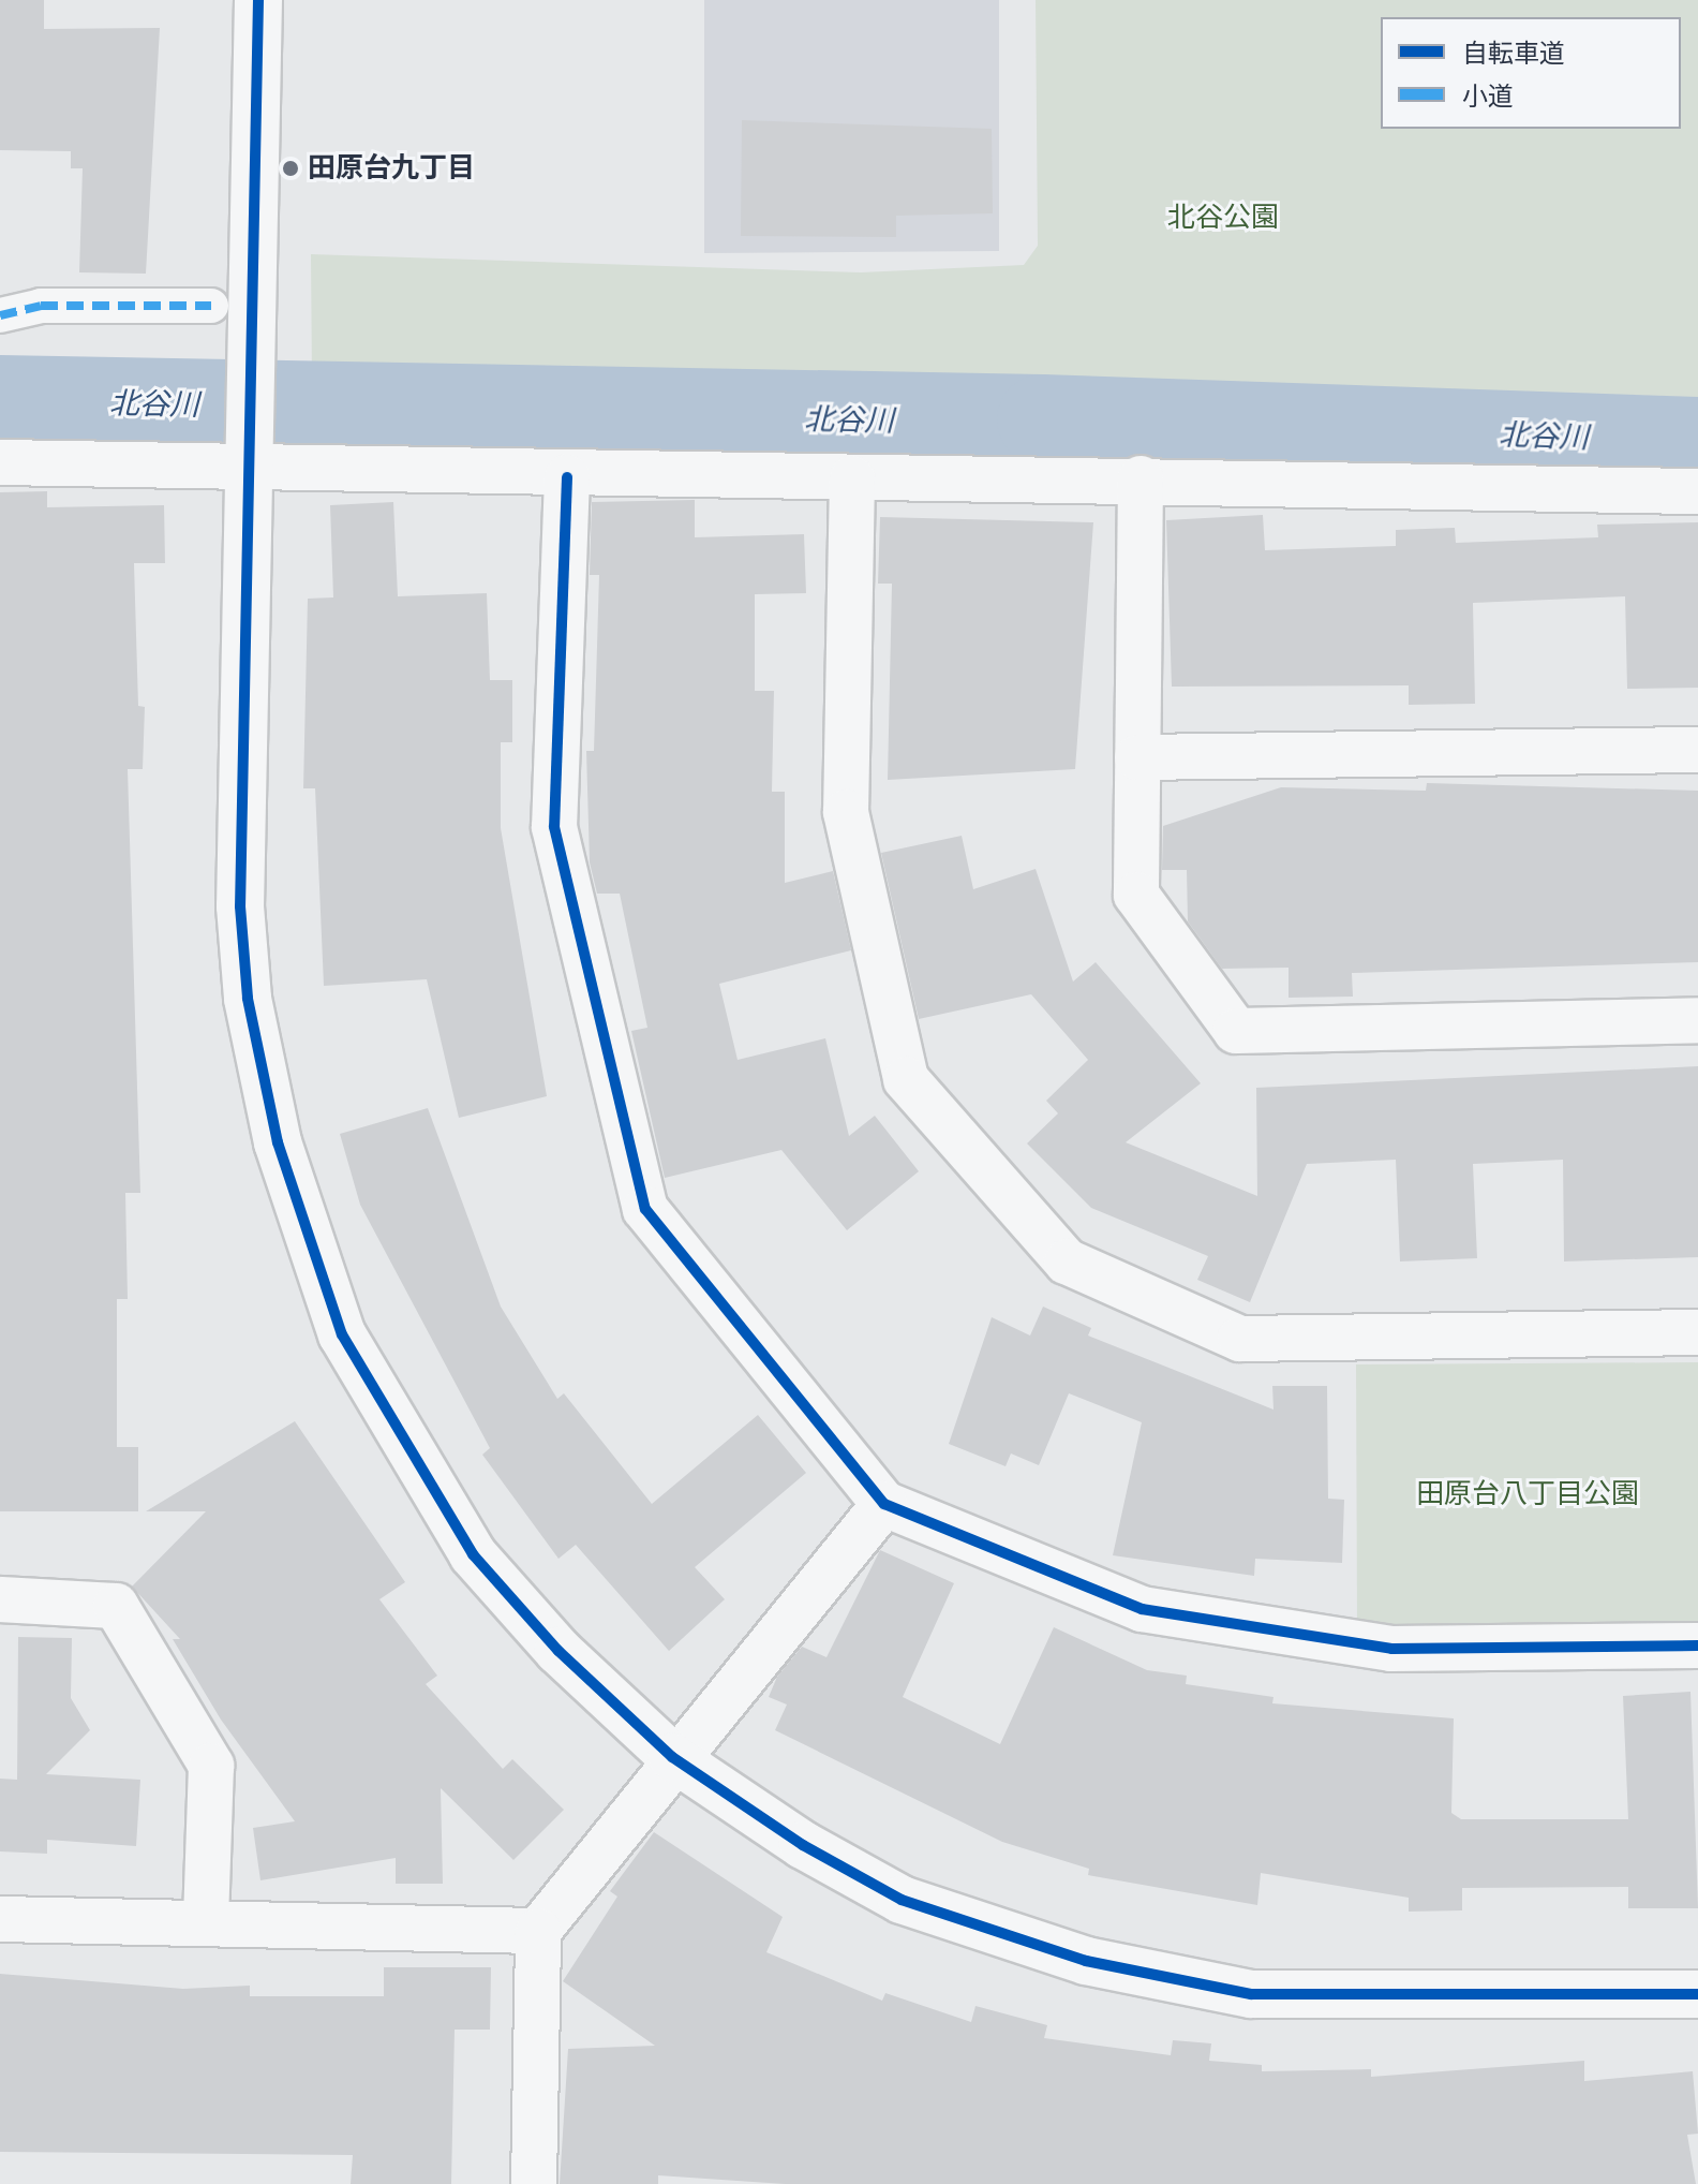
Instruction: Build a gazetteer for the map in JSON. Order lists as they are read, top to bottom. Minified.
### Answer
{"water":["北谷川"],"parks":["北谷公園","田原台八丁目公園"],"places":["田原台九丁目"],"legend":["自転車道","小道"]}
